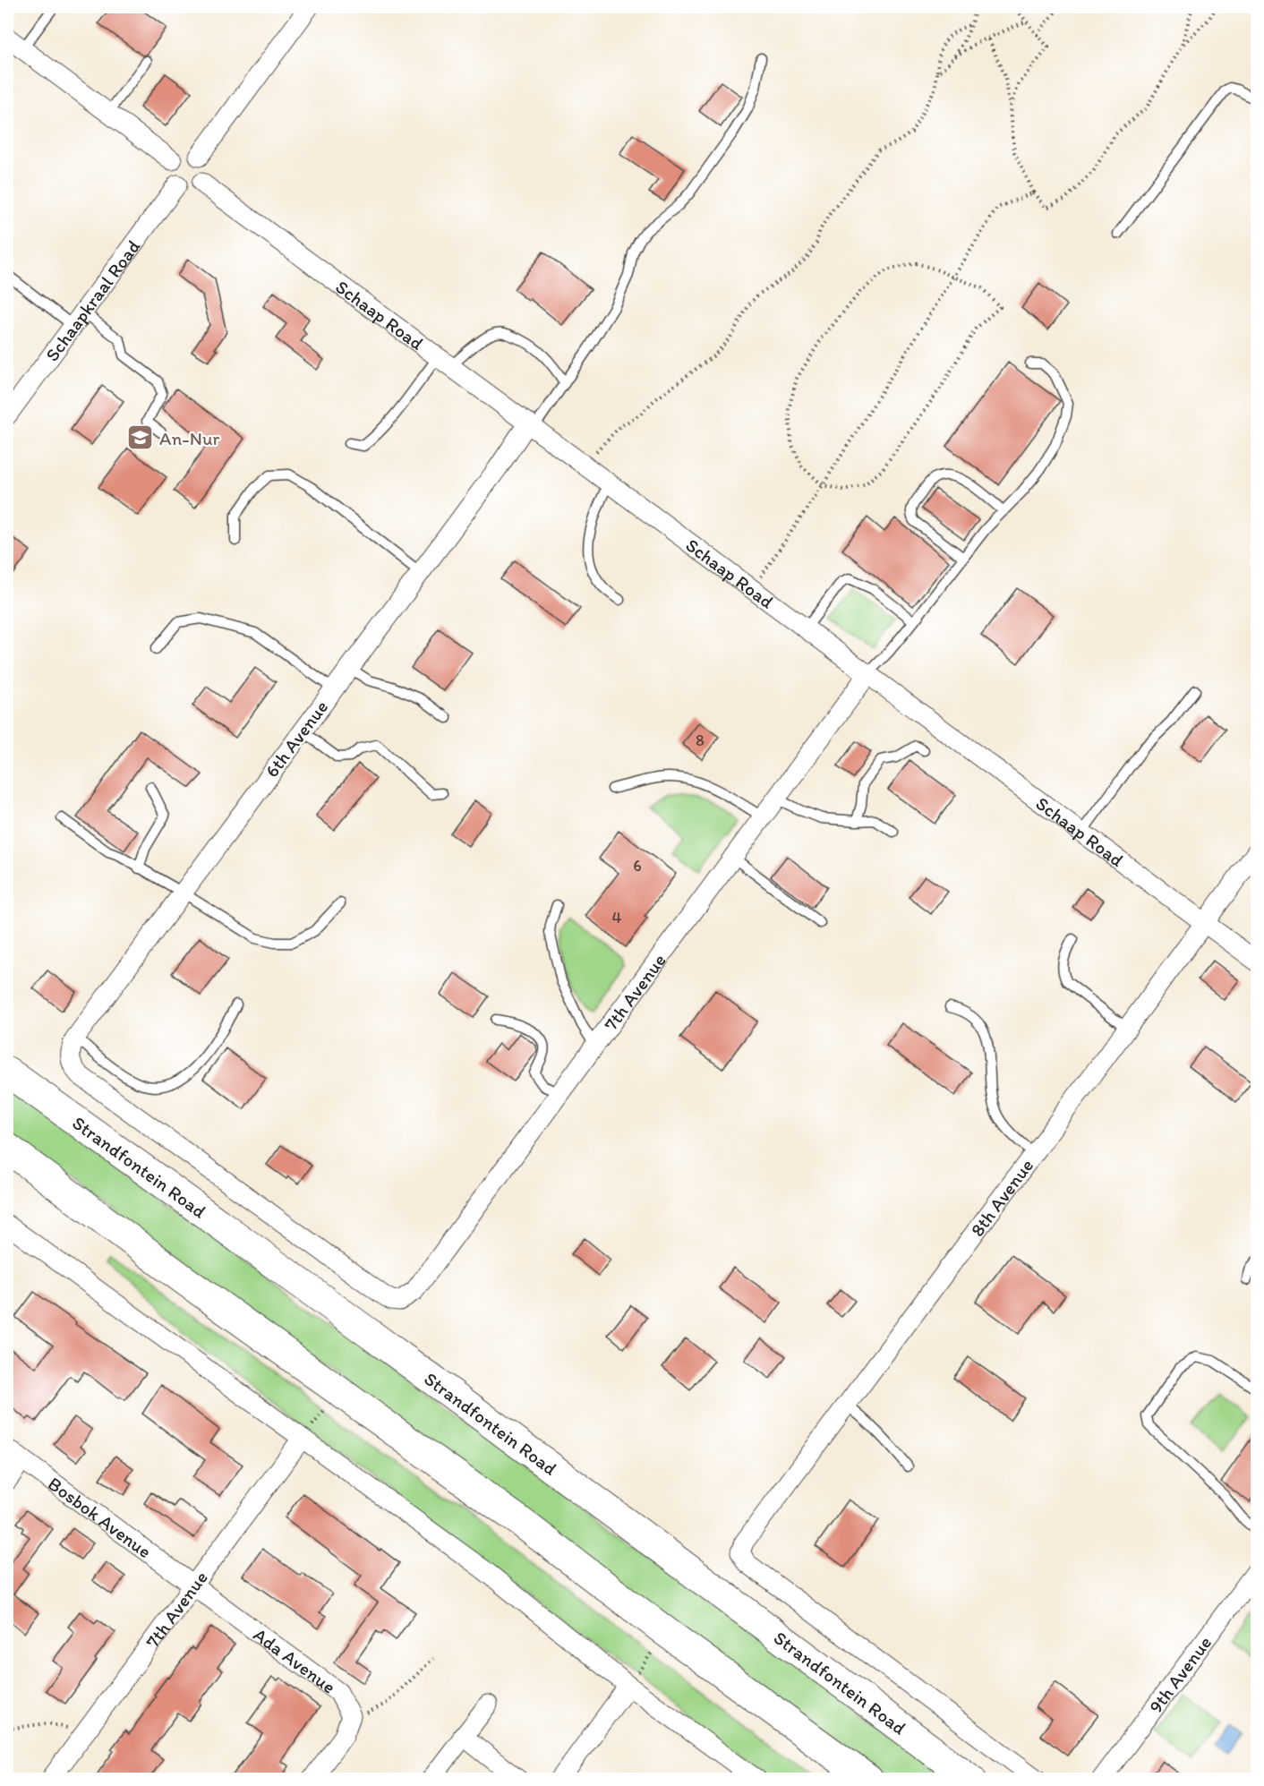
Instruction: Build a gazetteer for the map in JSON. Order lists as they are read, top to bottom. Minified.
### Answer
{"streets":{"main road":["Strandfontein Road"],"street":["Schaapkraal Road","Schaap Road","6th Avenue","7th Avenue","8th Avenue","Bosbok Avenue","Ada Avenue","9th Avenue"]},"crossings":[["Schaapkraal Road","Schaap Road"],["Schaap Road","6th Avenue"],["Schaap Road","7th Avenue"],["Schaap Road","8th Avenue"],["6th Avenue","7th Avenue"],["7th Avenue","Bosbok Avenue"],["7th Avenue","Ada Avenue"],["Bosbok Avenue","Ada Avenue"]],"places":{"school or university":["An-Nur"]},"house_numbers":["8","6","4"]}
